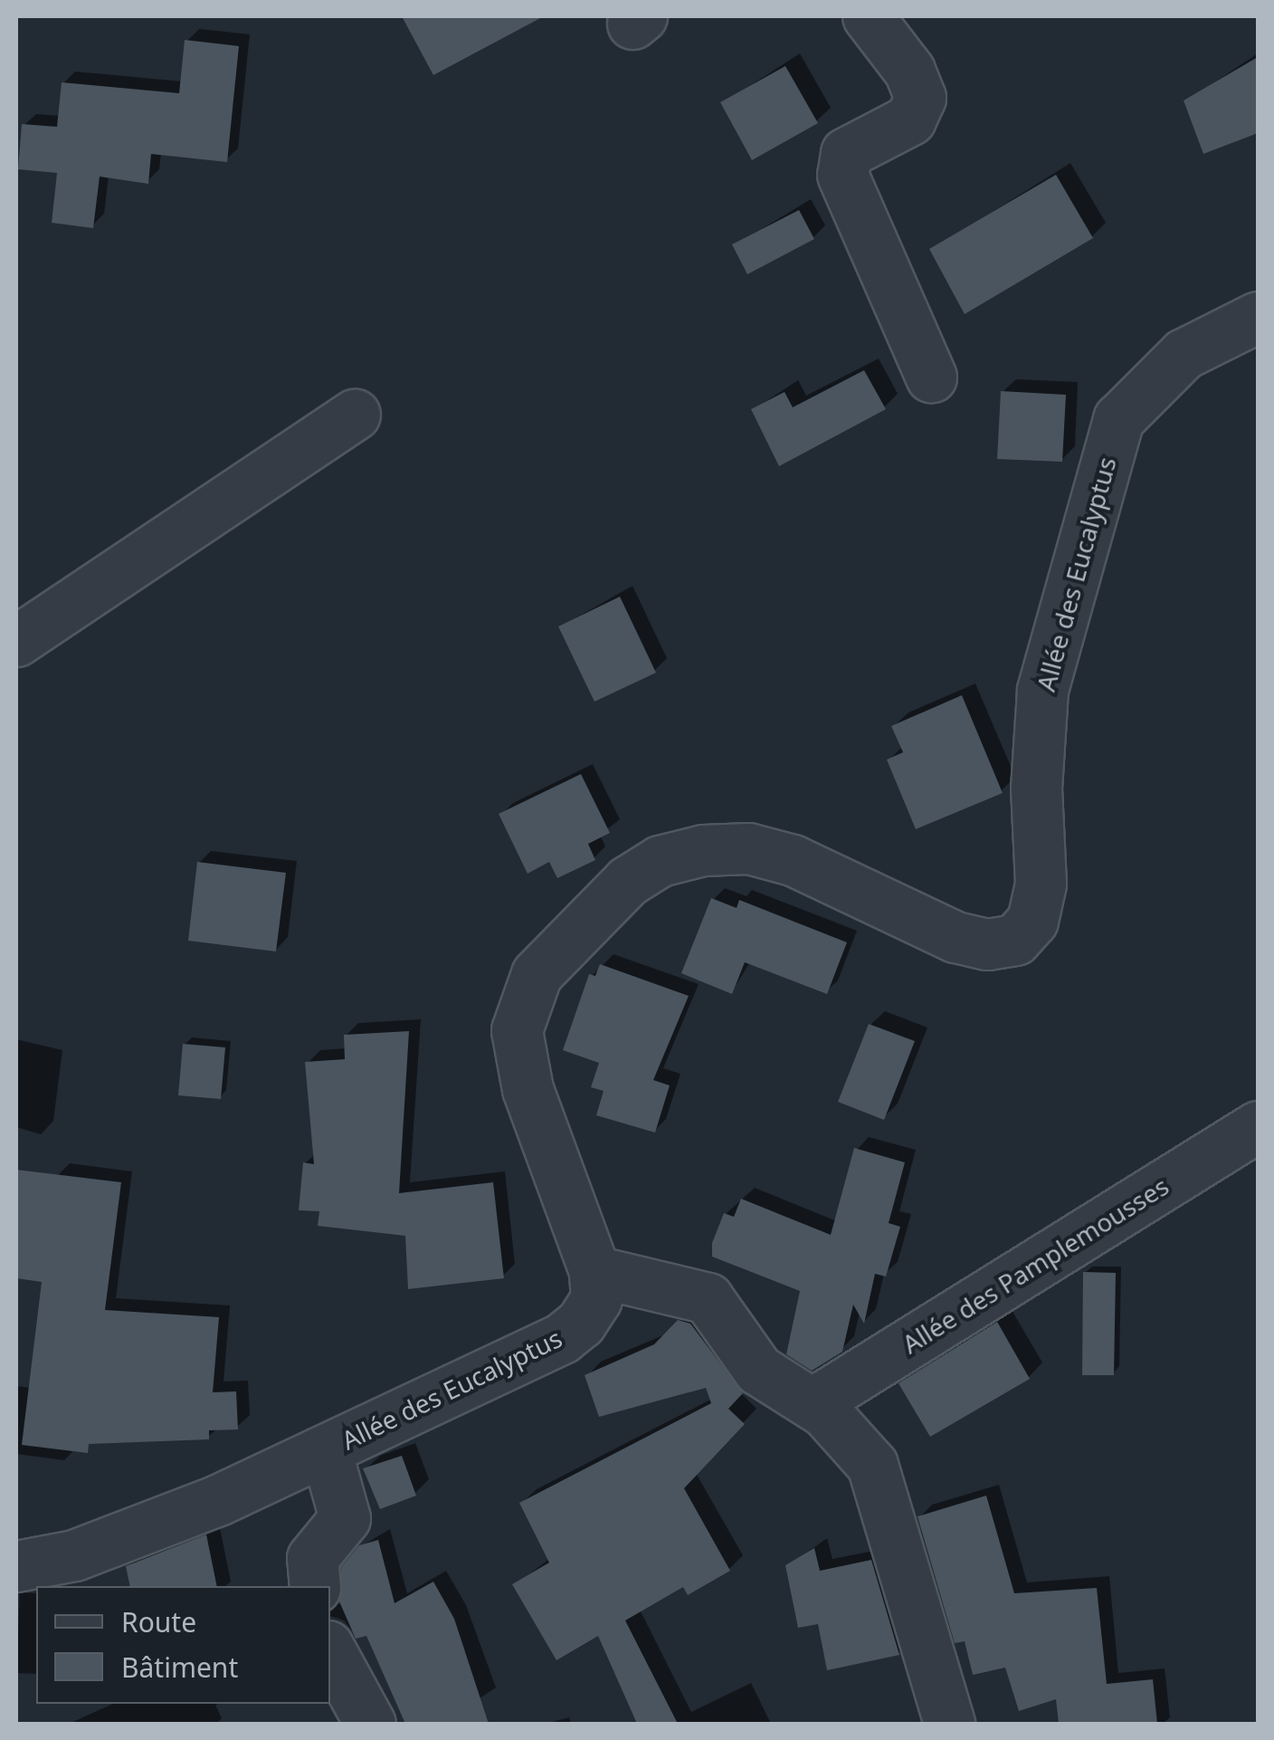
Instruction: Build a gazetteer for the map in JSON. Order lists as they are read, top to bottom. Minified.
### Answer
{"streets":{"street":["Allée des Eucalyptus","Allée des Pamplemousses"]},"legend":["Route","Bâtiment"]}
